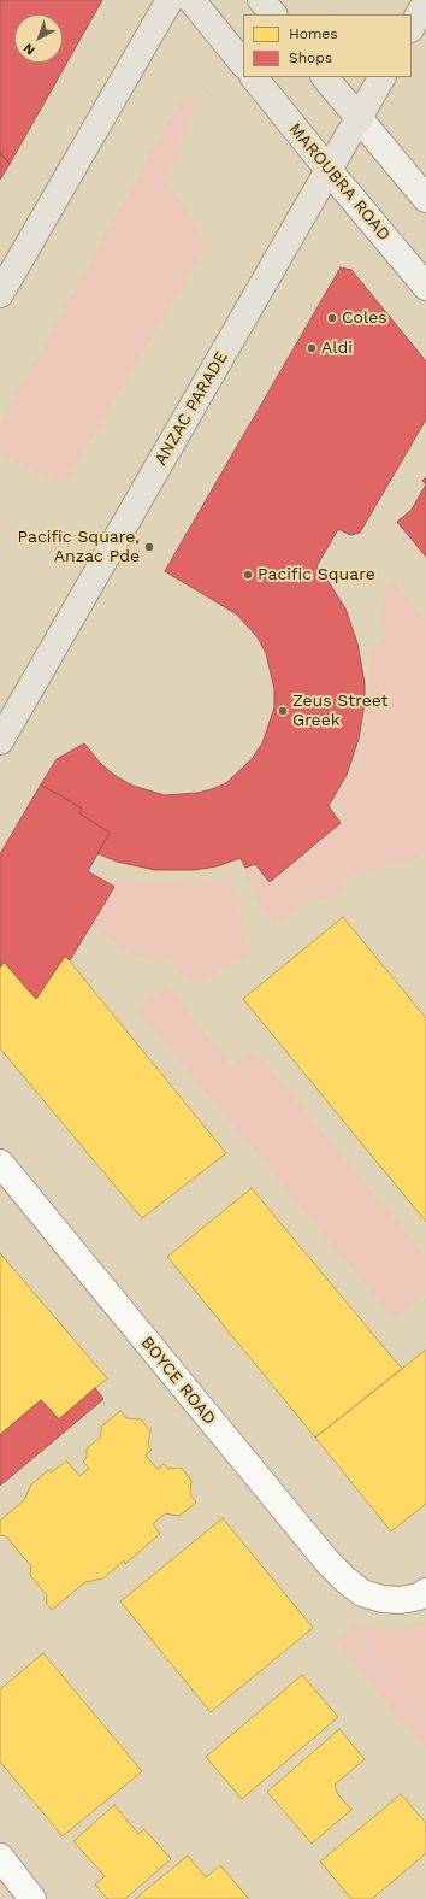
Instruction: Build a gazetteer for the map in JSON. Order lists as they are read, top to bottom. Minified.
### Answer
{"streets":{"main road":["MAROUBRA ROAD","ANZAC PARADE"],"street":["BOYCE ROAD"]},"crossings":[["MAROUBRA ROAD","ANZAC PARADE"]],"places":["Coles","Aldi","Pacific Square, Anzac Pde","Pacific Square","Zeus Street Greek"],"legend":["Homes","Shops"],"north":"bottom left"}
